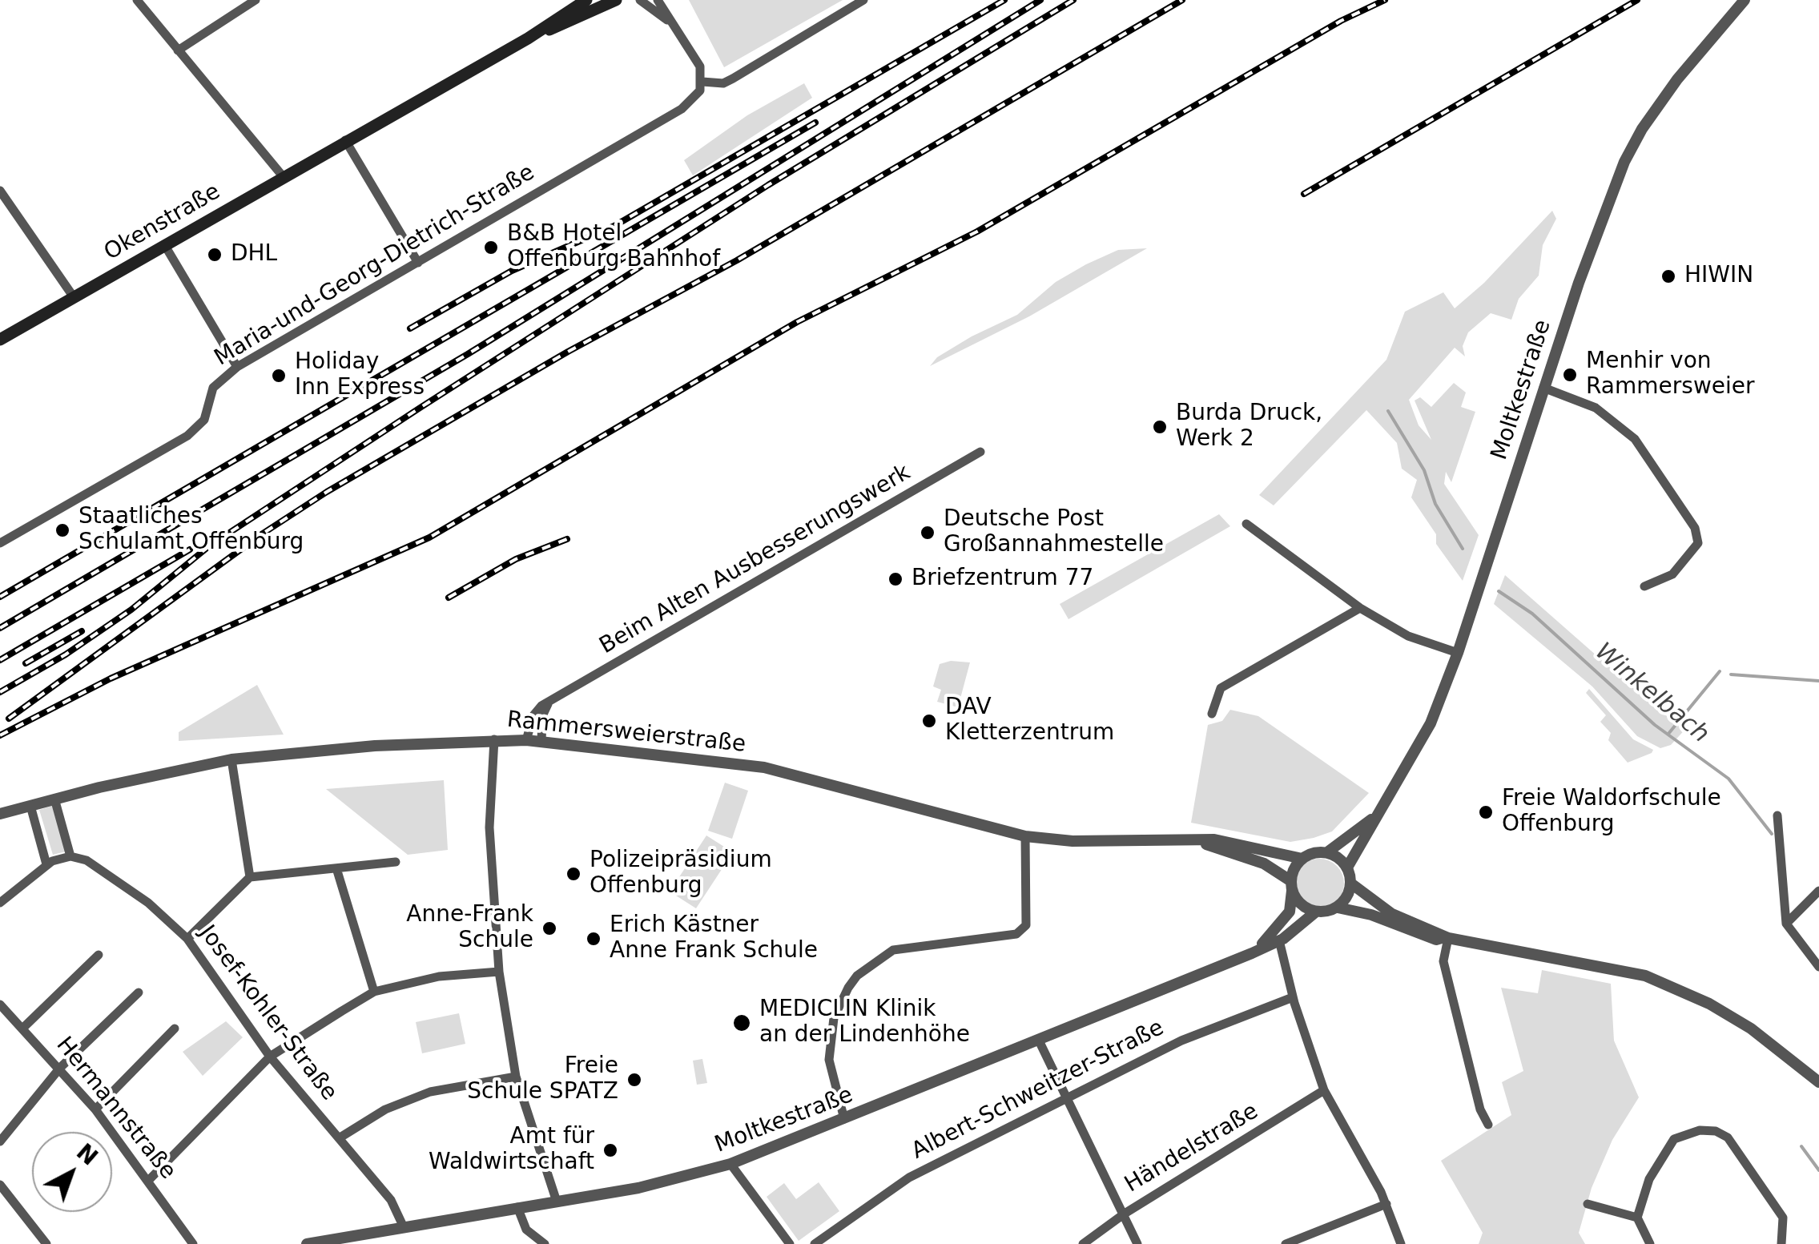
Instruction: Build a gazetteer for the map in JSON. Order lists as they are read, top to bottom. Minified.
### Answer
{"streets":{"main road":["Okenstraße"],"street":["Maria-und-Georg-Dietrich-Straße","Moltkestraße","Beim Alten Ausbesserungswerk","Rammersweierstraße","Josef-Kohler-Straße","Albert-Schweitzer-Straße","Hermannstraße","Händelstraße"]},"crossings":[["Moltkestraße","Rammersweierstraße"],["Moltkestraße","Josef-Kohler-Straße"],["Beim Alten Ausbesserungswerk","Rammersweierstraße"]],"water":["Winkelbach"],"places":["B&B Hotel Offenburg Bahnhof","DHL","HIWIN","Menhir von Rammersweier","Holiday Inn Express","Burda Druck, Werk 2","Staatliches Schulamt Offenburg","Deutsche Post Großannahmestelle","Briefzentrum 77","DAV Kletterzentrum","Freie Waldorfschule Offenburg","Polizeipräsidium Offenburg","Anne-Frank Schule","Erich Kästner Anne Frank Schule","MEDICLIN Klinik an der Lindenhöhe","Freie Schule SPATZ","Amt für Waldwirtschaft"],"north":"top right"}
